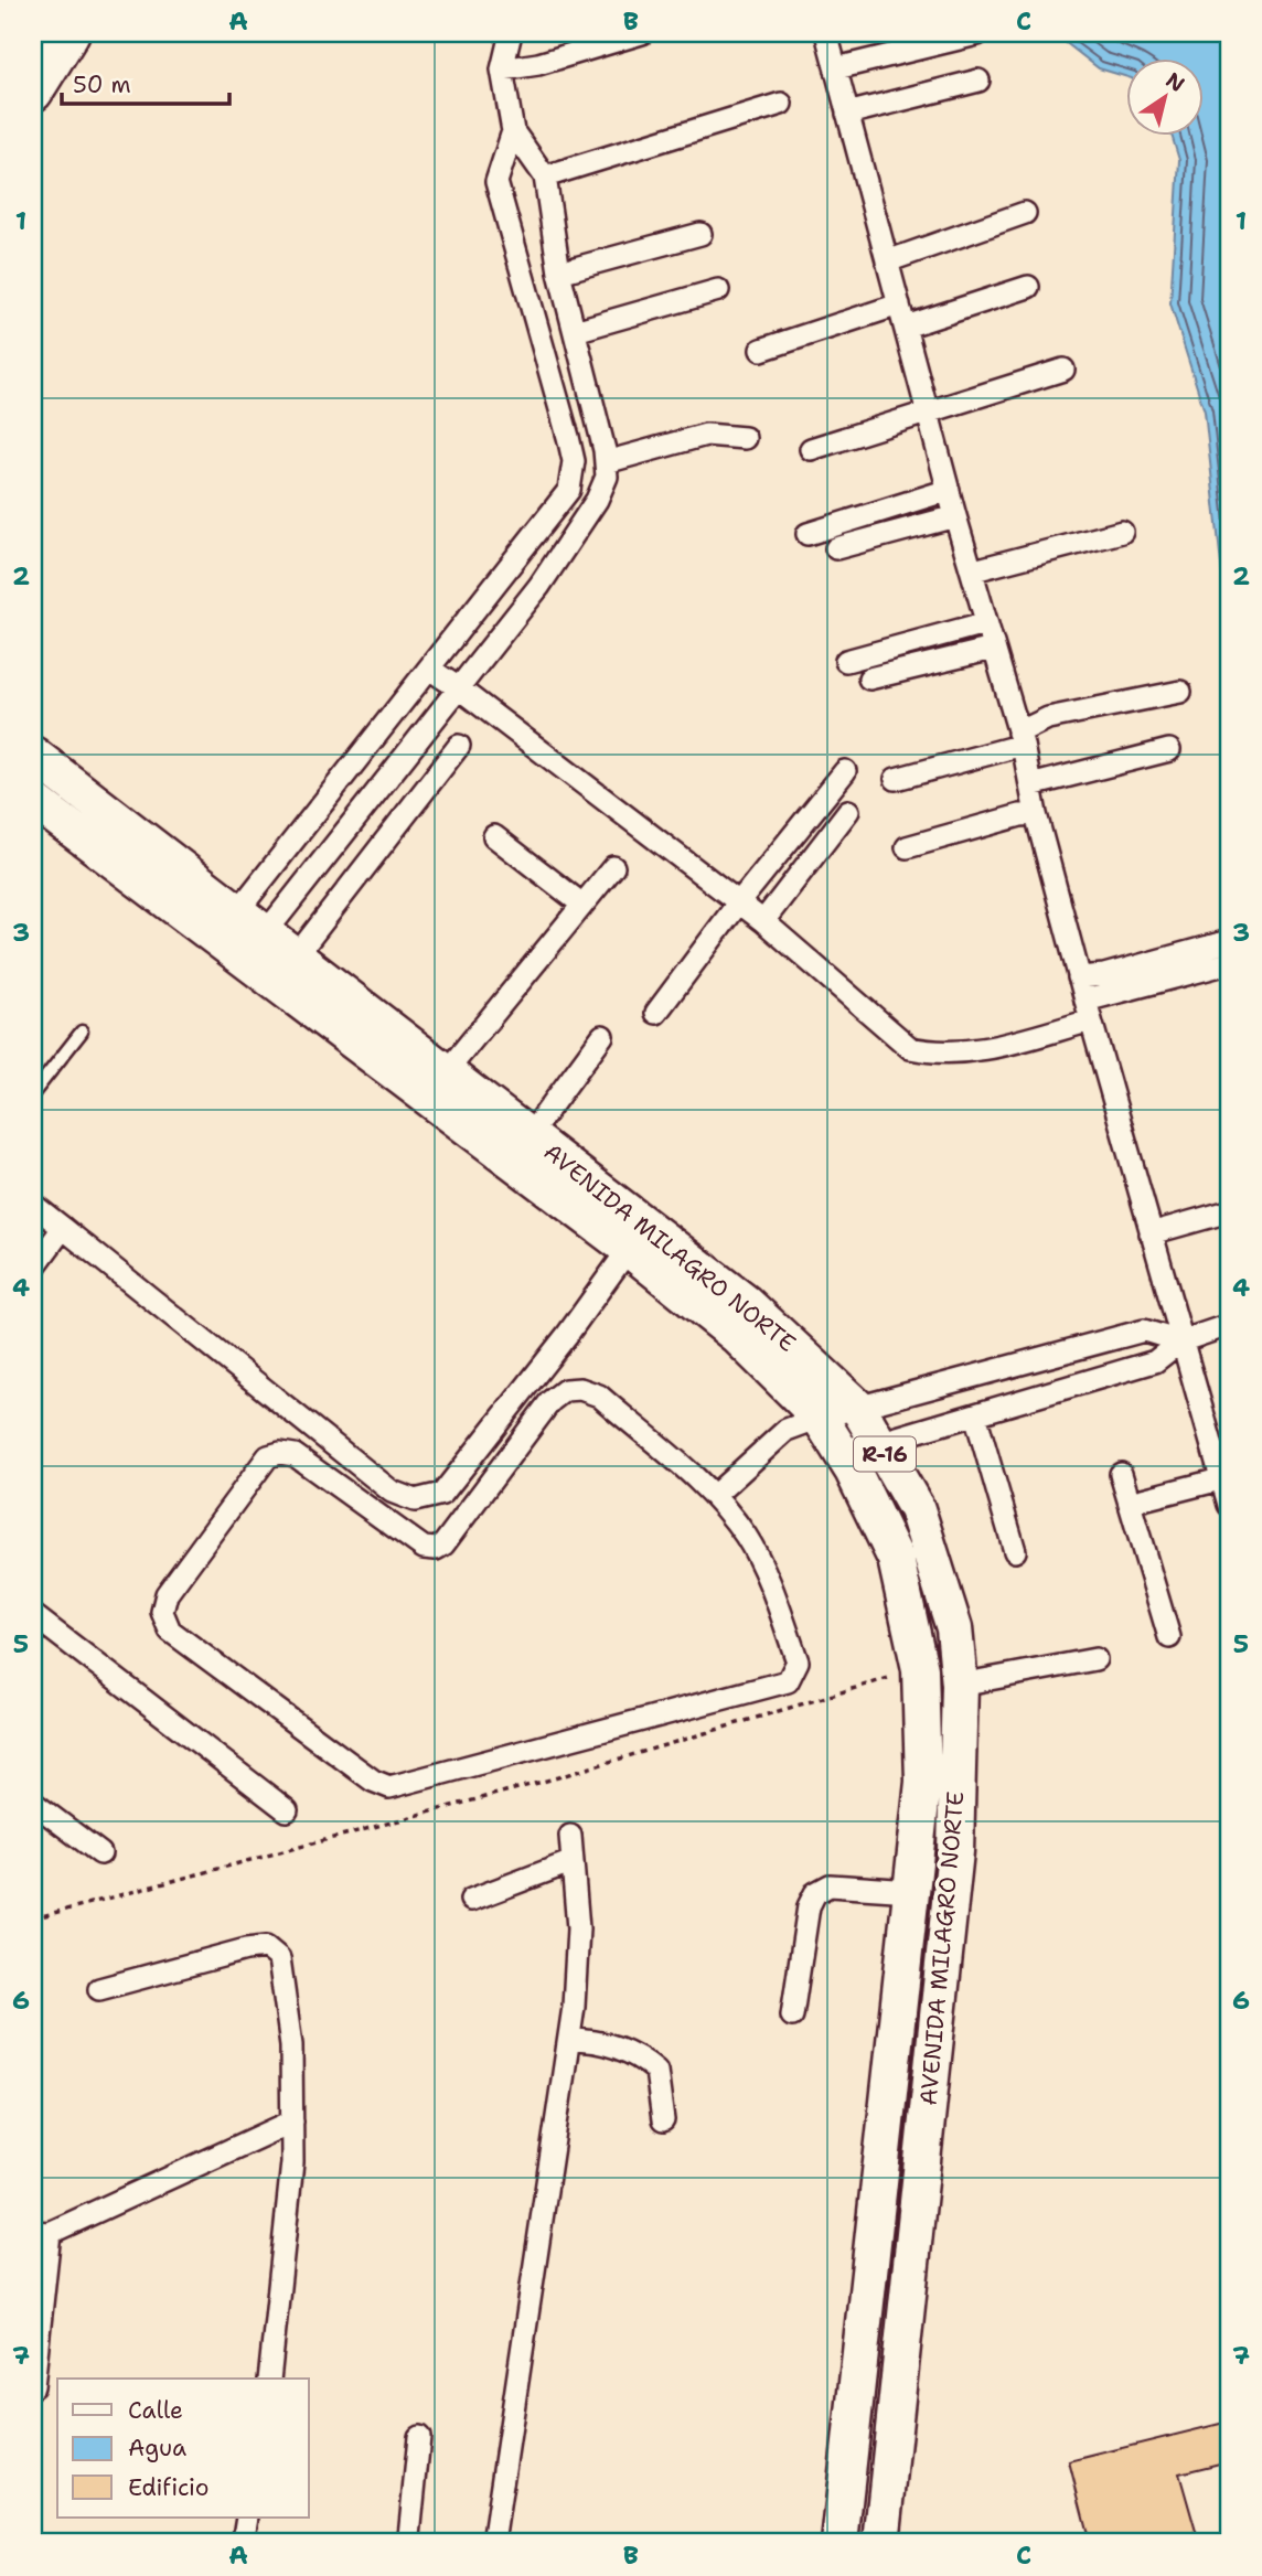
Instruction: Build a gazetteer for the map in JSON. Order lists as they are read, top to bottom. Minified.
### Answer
{"streets":{"main road":["AVENIDA MILAGRO NORTE","R-16"]},"legend":["Calle","Agua","Edificio"],"scale_bar":"50 m","north":"top right","grid":{"columns":["A","B","C"],"rows":["1","2","3","4","5","6","7"]}}
